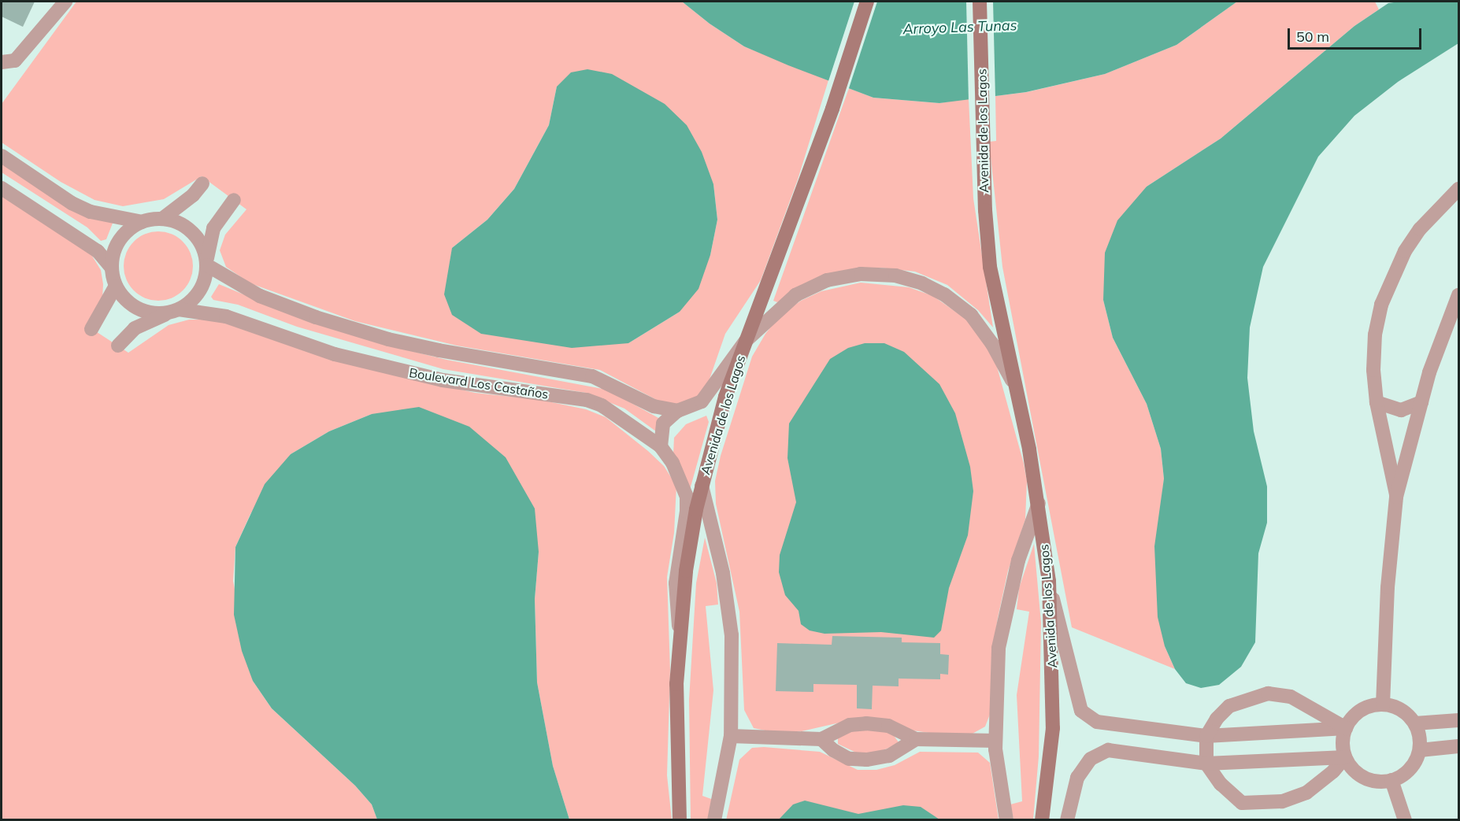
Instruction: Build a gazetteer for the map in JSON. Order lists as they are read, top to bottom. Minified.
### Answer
{"streets":{"street":["Avenida de los Lagos","Boulevard Los Castaños"]},"crossings":[["Avenida de los Lagos","Boulevard Los Castaños"]],"water":["Arroyo Las Tunas"],"scale_bar":"50 m"}
